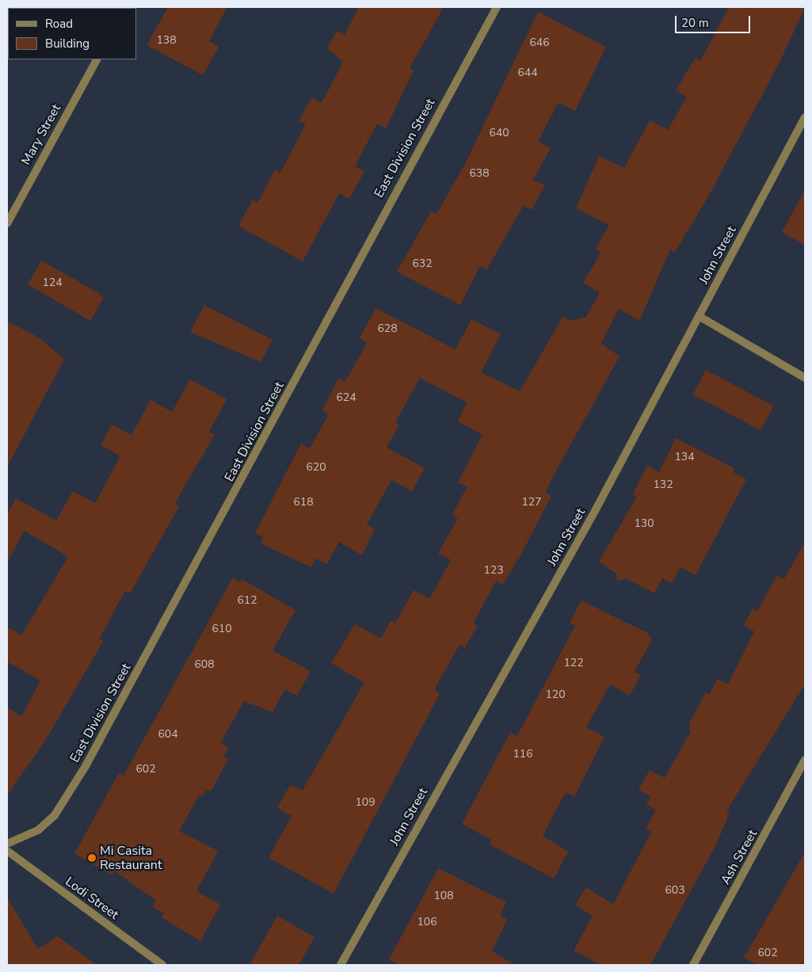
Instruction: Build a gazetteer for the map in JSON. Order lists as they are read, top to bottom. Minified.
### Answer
{"streets":{"street":["Mary Street","East Division Street","John Street","Ash Street","Lodi Street"]},"places":["Mi Casita Restaurant"],"house_numbers":["138","646","644","640","638","632","124","628","624","134","620","132","618","127","130","123","612","610","122","608","120","604","116","602","109","603","108","106","602"],"legend":["Road","Building"],"scale_bar":"20 m"}
